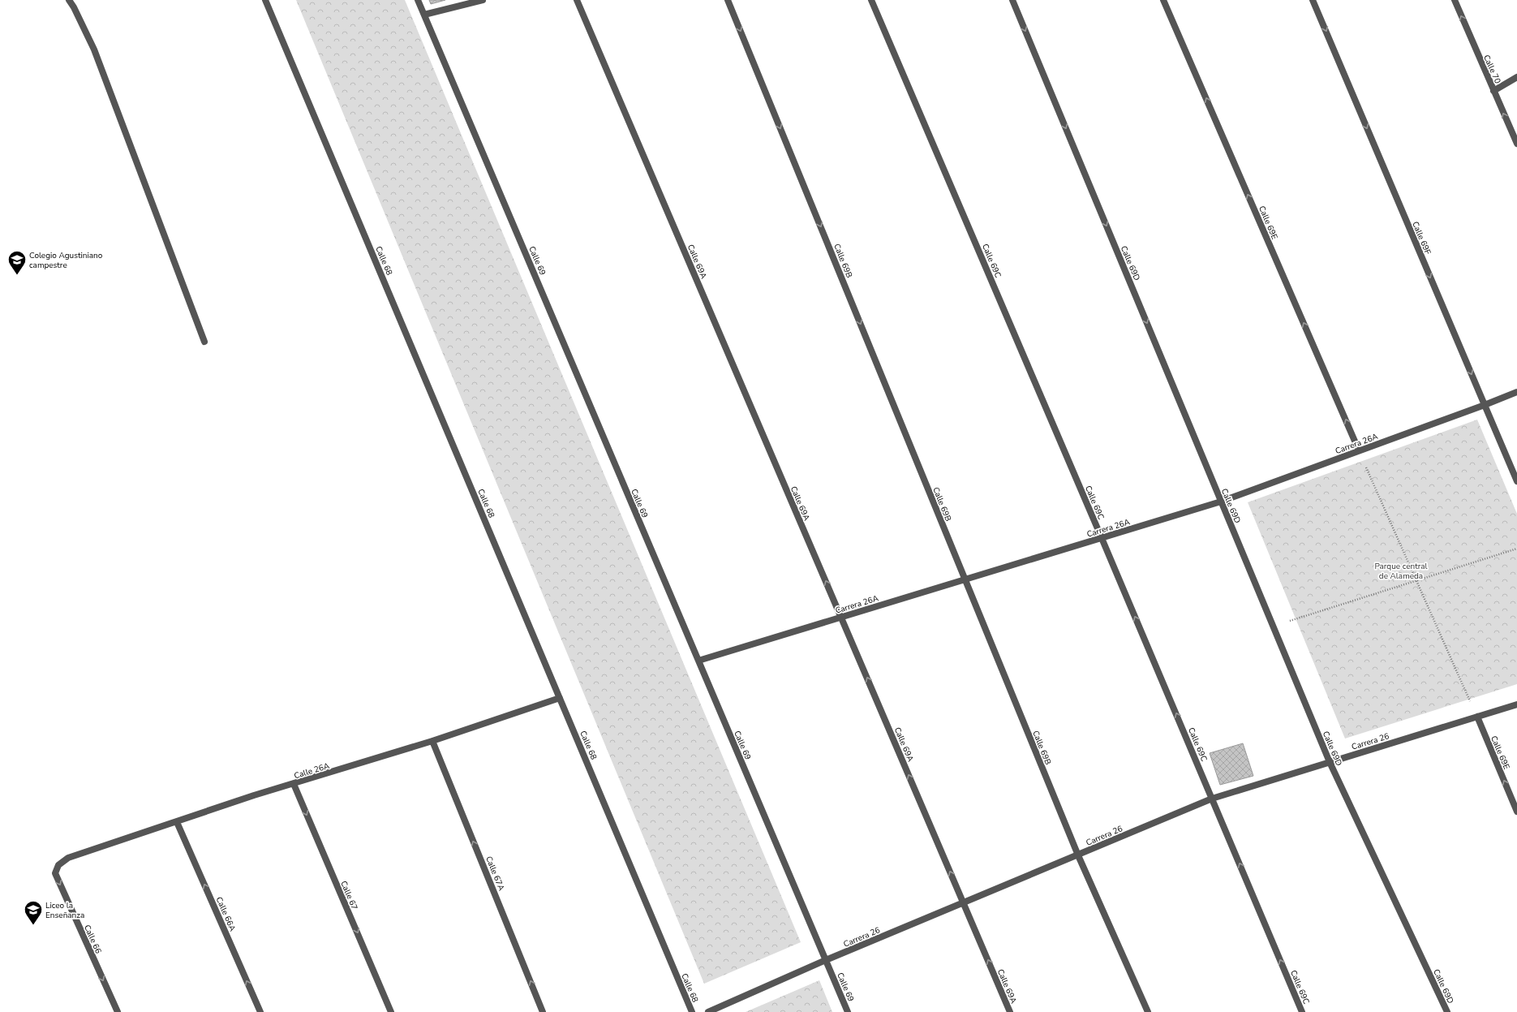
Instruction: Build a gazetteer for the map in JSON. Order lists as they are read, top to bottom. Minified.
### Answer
{"streets":{"street":["Calle 70","Calle 69E","Calle 69F","Calle 68","Calle 69","Calle 69B","Calle 69C","Calle 69A","Calle 69D","Carrera 26A","Carrera 26","Calle 26A","Calle 67A","Calle 67","Calle 66A","Calle 66"]},"crossings":[["Calle 69E","Carrera 26A"],["Calle 69E","Carrera 26"],["Calle 69F","Carrera 26A"],["Calle 68","Calle 26A"],["Calle 69","Carrera 26A"],["Calle 69","Carrera 26"],["Calle 69B","Carrera 26A"],["Calle 69B","Carrera 26"],["Calle 69C","Carrera 26A"],["Calle 69C","Carrera 26"],["Calle 69A","Carrera 26A"],["Calle 69A","Carrera 26"],["Calle 69D","Carrera 26A"],["Calle 69D","Carrera 26"],["Calle 26A","Calle 67A"],["Calle 26A","Calle 67"],["Calle 26A","Calle 66A"],["Calle 26A","Calle 66"]],"one_way":["Calle 70","Calle 69E","Calle 69F","Calle 69B","Calle 69C","Calle 69A","Calle 69D","Calle 67A","Calle 67","Calle 66A","Calle 66"],"parks":["Parque central de Alameda"],"places":{"school or university":["Colegio Agustiniano campestre","Liceo la Enseñanza"]}}
